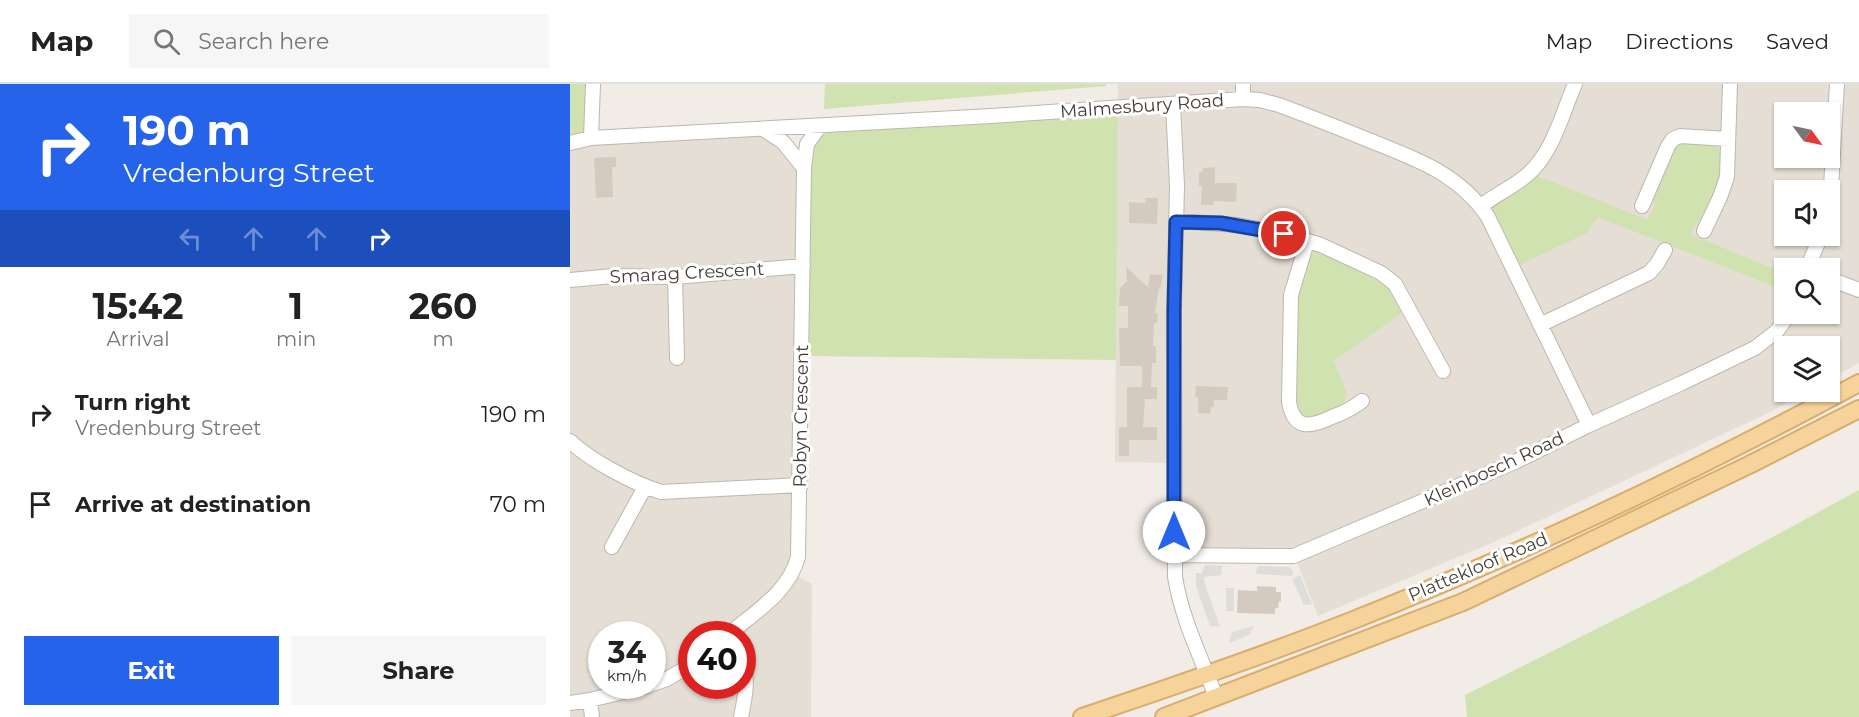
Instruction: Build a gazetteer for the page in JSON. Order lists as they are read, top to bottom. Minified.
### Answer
{"streets":{"main road":["Plattekloof Road"],"street":["Malmesbury Road","Smarag Crescent","Robyn Crescent","Kleinbosch Road"]},"crossings":[["Malmesbury Road","Robyn Crescent"],["Malmesbury Road","Kleinbosch Road"],["Smarag Crescent","Robyn Crescent"]],"north":"bottom right","page":{"header":"Map","search":"Search here","nav":["Map","Directions","Saved"],"turn":["190 m","Vredenburg Street"],"eta":["15:42","Arrival","1","min","260","m"],"list":[{"name":"Turn right","note":"Vredenburg Street","value":"190 m"},{"name":"Arrive at destination","value":"70 m"}],"speed":"34 km/h","limit":"40","buttons":["Exit","Share"]}}
